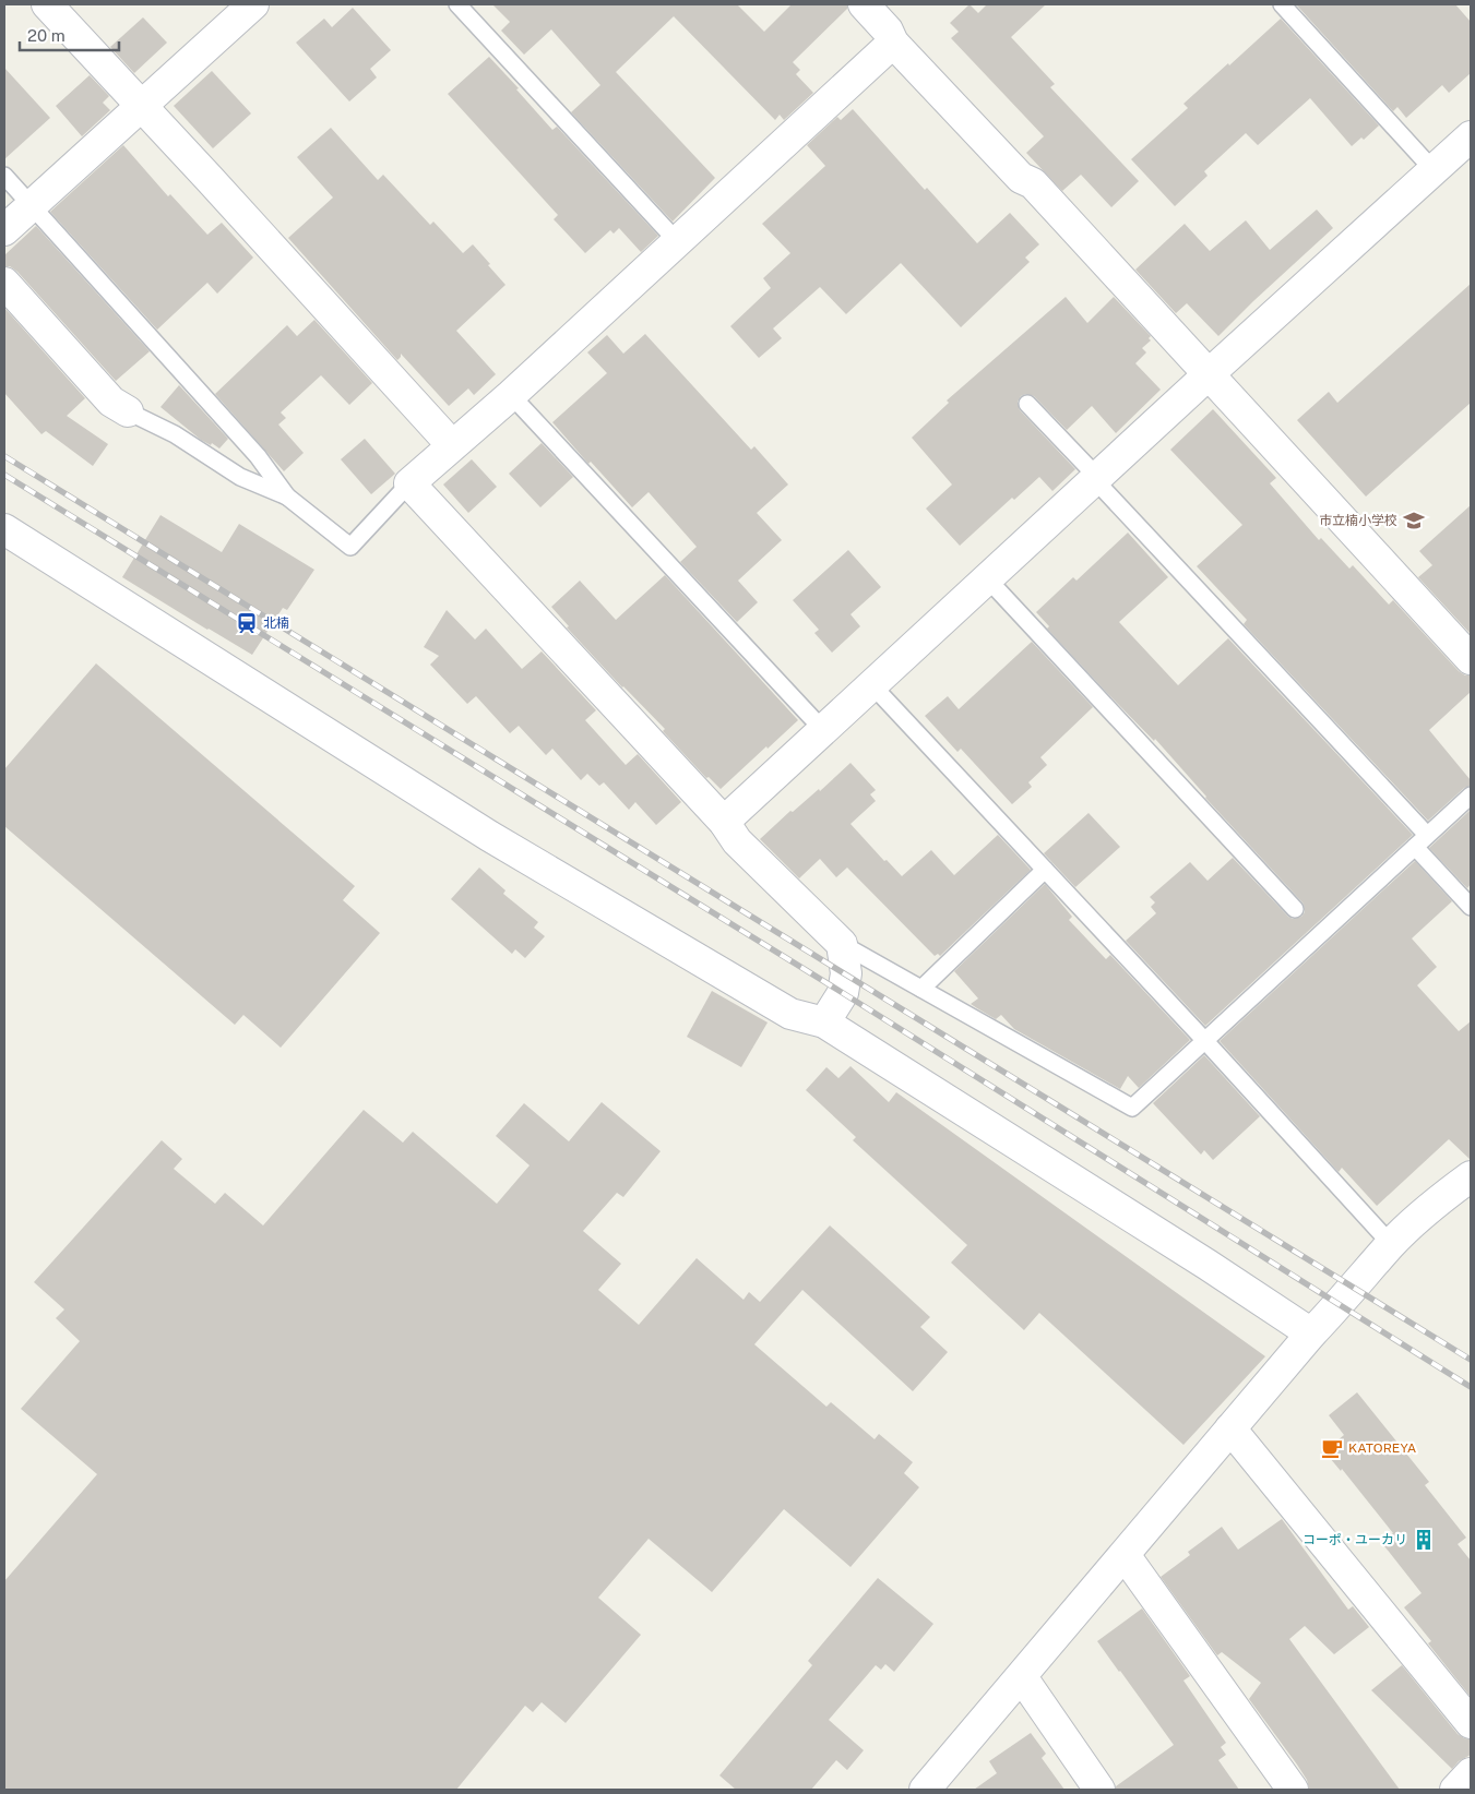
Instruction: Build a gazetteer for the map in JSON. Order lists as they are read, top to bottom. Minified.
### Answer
{"places":{"school or university":["市立楠小学校"],"station":["北楠"],"cafe":["KATOREYA"],"building":["コーポ・ユーカリ"]},"scale_bar":"20 m"}
